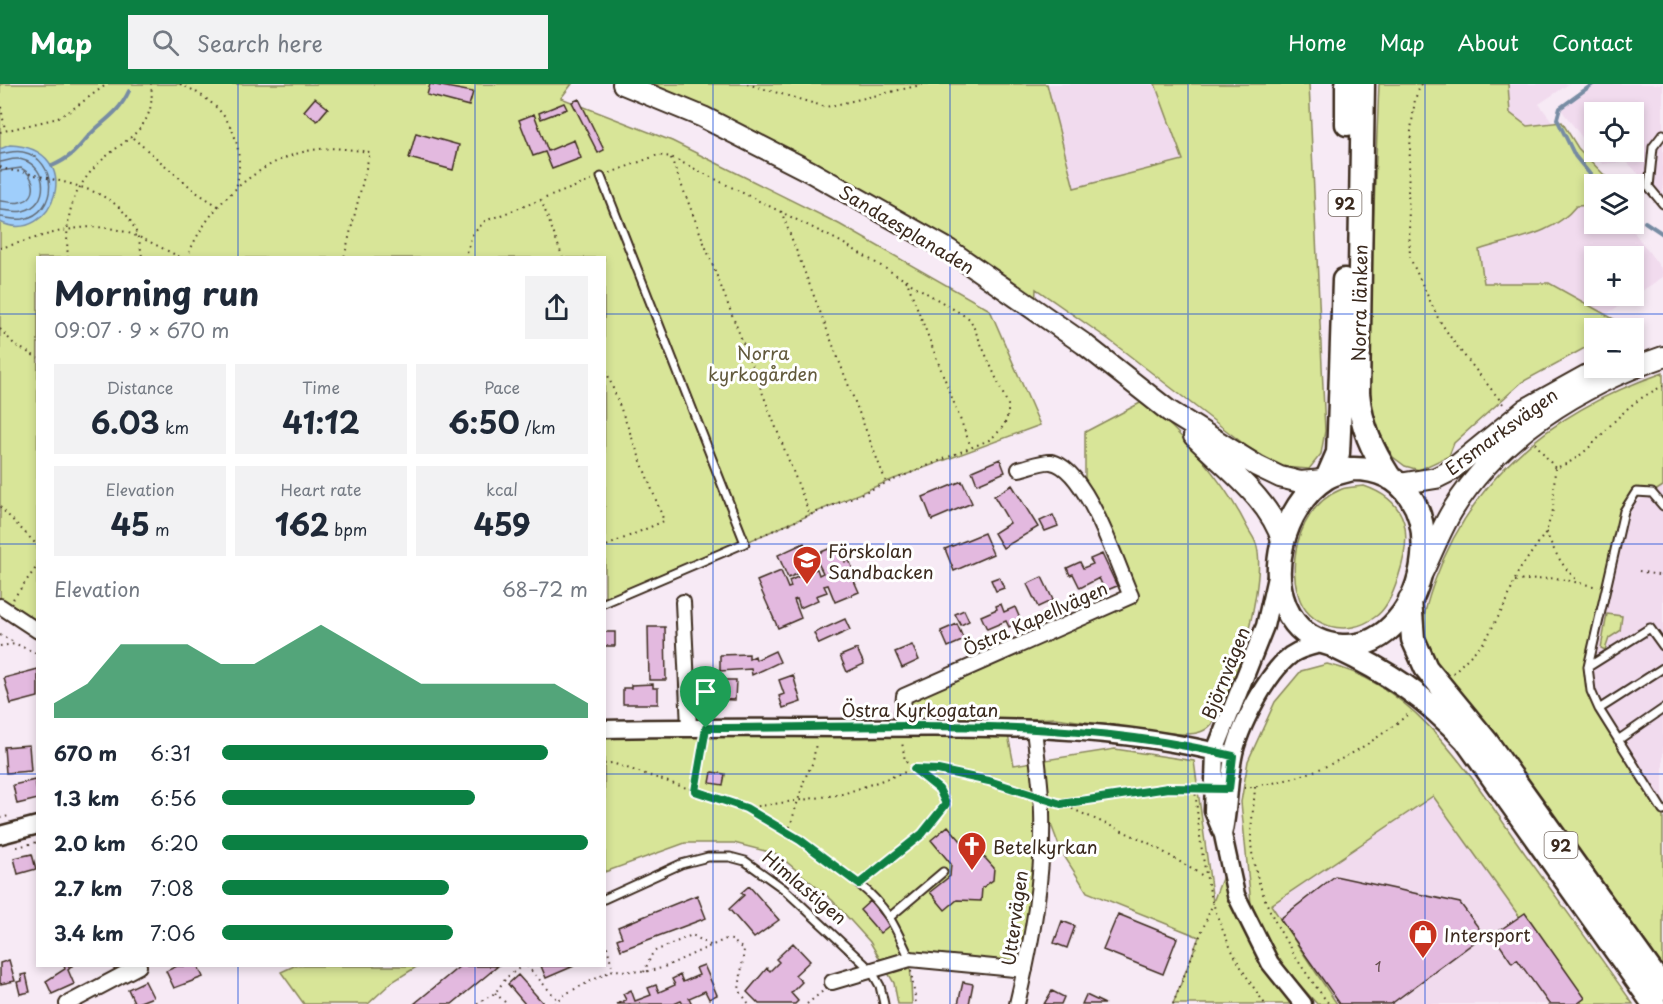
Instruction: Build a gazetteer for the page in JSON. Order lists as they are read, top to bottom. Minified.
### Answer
{"streets":{"highway":["92","Norra länken"],"main road":["Sandaesplanaden","Ersmarksvägen"],"street":["Östra Kapellvägen","Björnvägen","Östra Kyrkogatan","Uttervägen"],"lane":["Himlastigen"]},"crossings":[["92","Sandaesplanaden"],["92","Norra länken"],["92","Ersmarksvägen"],["92","Björnvägen"],["Sandaesplanaden","Norra länken"],["Sandaesplanaden","Ersmarksvägen"],["Sandaesplanaden","Björnvägen"],["Norra länken","Ersmarksvägen"],["Norra länken","Björnvägen"],["Ersmarksvägen","Björnvägen"],["Östra Kapellvägen","Östra Kyrkogatan"],["Björnvägen","Östra Kyrkogatan"],["Östra Kyrkogatan","Uttervägen"]],"parks":["Norra kyrkogården"],"places":{"school or university":["Förskolan Sandbacken"],"church":["Betelkyrkan"],"shop":["Intersport"]},"house_numbers":["1"],"page":{"header":"Map","search":"Search here","nav":["Home","Map","About","Contact"],"map_buttons":["+","−"],"heading":["Morning run","09:07 · 9 × 670 m"],"stats":[["Distance","6.03 km"],["Time","41:12"],["Pace","6:50 /km"],["Elevation","45 m"],["Heart rate","162 bpm"],["kcal","459"]],"chart":["Elevation","68–72 m"],"list":[{"name":"670 m","note":"6:31"},{"name":"1.3 km","note":"6:56"},{"name":"2.0 km","note":"6:20"},{"name":"2.7 km","note":"7:08"},{"name":"3.4 km","note":"7:06"}]}}
